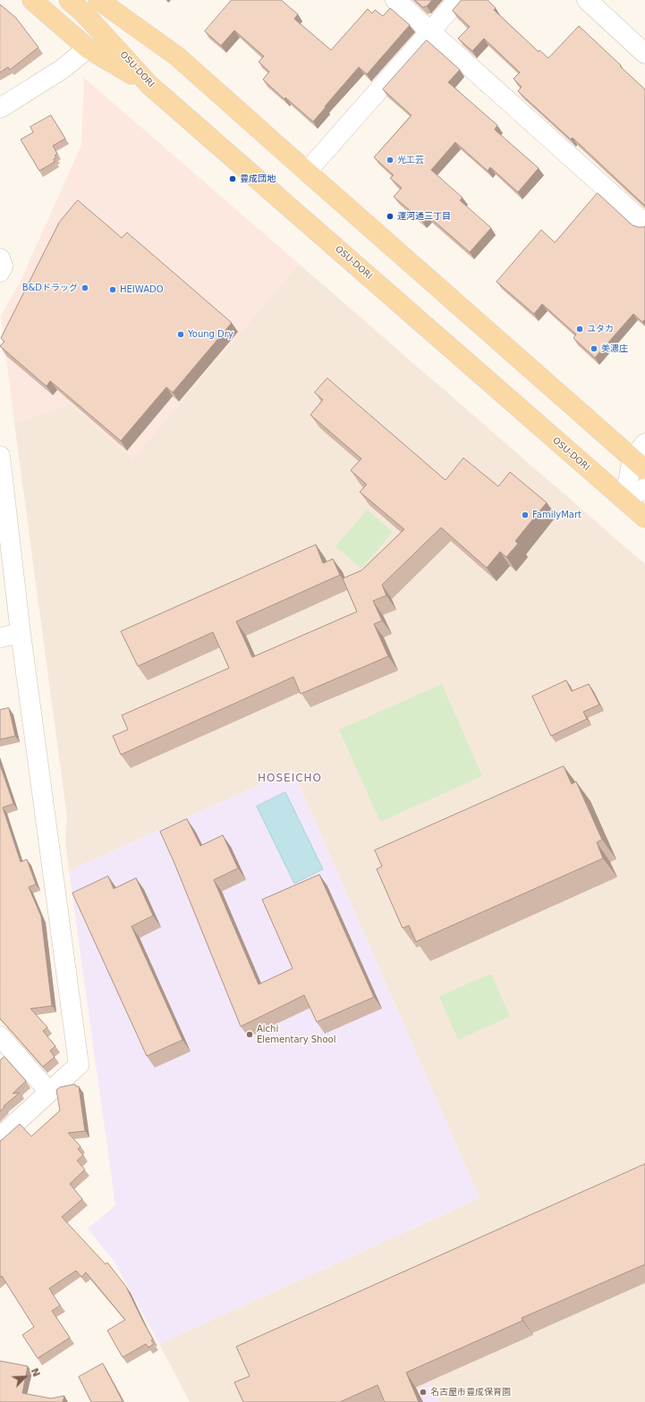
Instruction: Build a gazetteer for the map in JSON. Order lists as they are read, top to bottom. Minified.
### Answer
{"streets":{"main road":["OSU-DORI"]},"districts":["HOSEICHO"],"places":["光工芸","豊成団地","運河通三丁目","B&Dドラッグ","HEIWADO","ユタカ","Young Dry","美濃庄","FamilyMart","Aichi Elementary Shool","名古屋市豊成保育園"],"north":"top right"}
